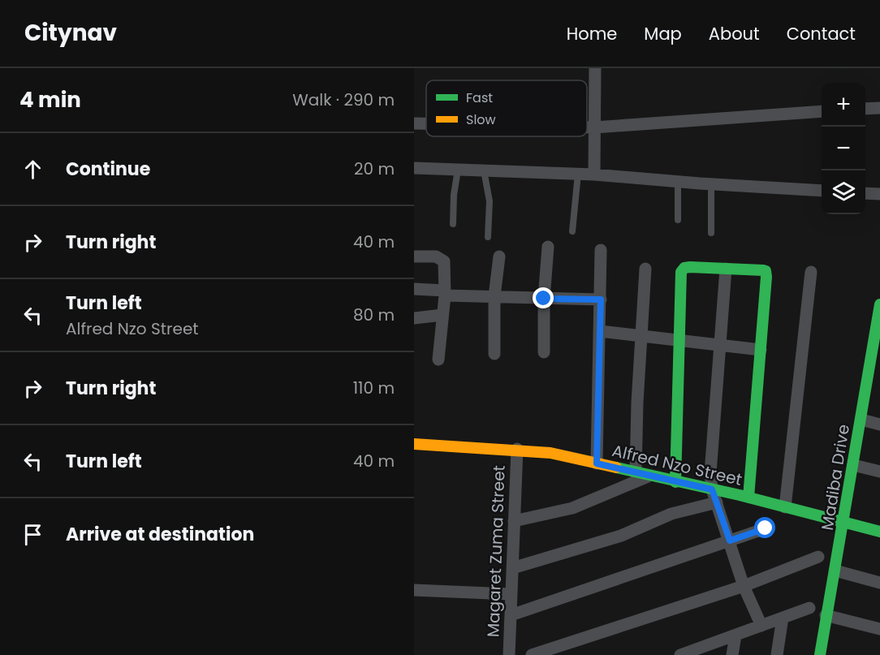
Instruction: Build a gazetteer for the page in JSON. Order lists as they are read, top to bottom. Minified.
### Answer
{"streets":{"street":["Alfred Nzo Street","Madiba Drive","Magaret Zuma Street"]},"crossings":[["Alfred Nzo Street","Madiba Drive"],["Alfred Nzo Street","Magaret Zuma Street"]],"legend":["Fast","Slow"],"page":{"header":"Citynav","nav":["Home","Map","About","Contact"],"heading":["4 min","Walk · 290 m"],"map_buttons":["+","−"],"list":[["Continue","20 m"],["Turn right","40 m"],["Turn left","Alfred Nzo Street","80 m"],["Turn right","110 m"],["Turn left","40 m"],"Arrive at destination"]}}
